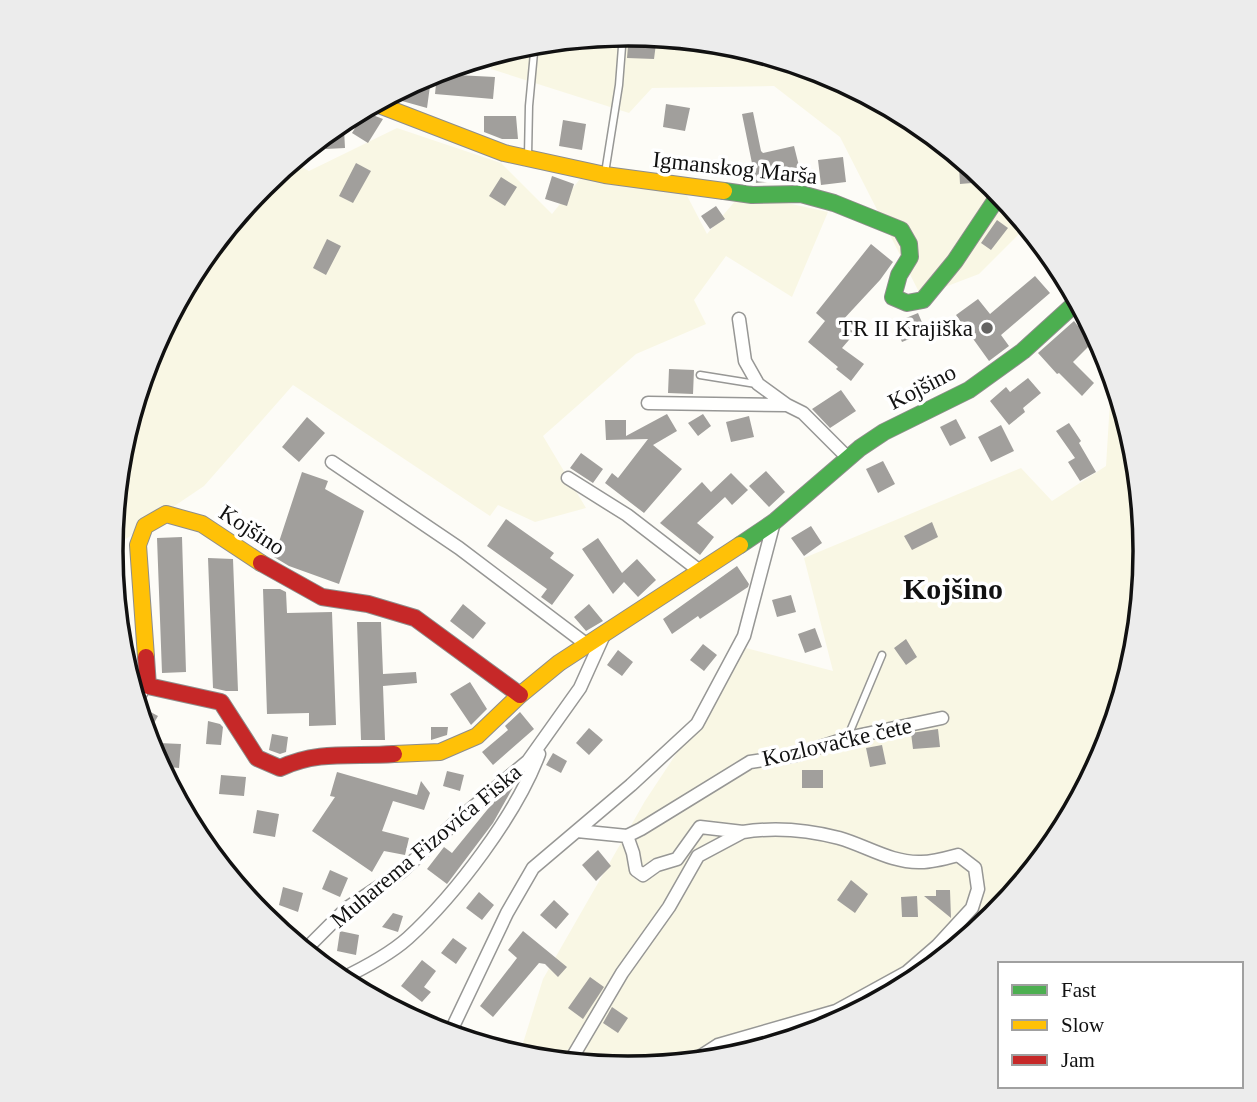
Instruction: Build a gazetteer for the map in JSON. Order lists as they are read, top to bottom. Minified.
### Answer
{"streets":{"street":["Igmanskog Marša","Kojšino","Kozlovačke čete","Muharema Fizovića Fiska"]},"crossings":[["Kojšino","Muharema Fizovića Fiska"]],"districts":["Kojšino"],"places":["TR II Krajiška"],"legend":["Fast","Slow","Jam"]}
